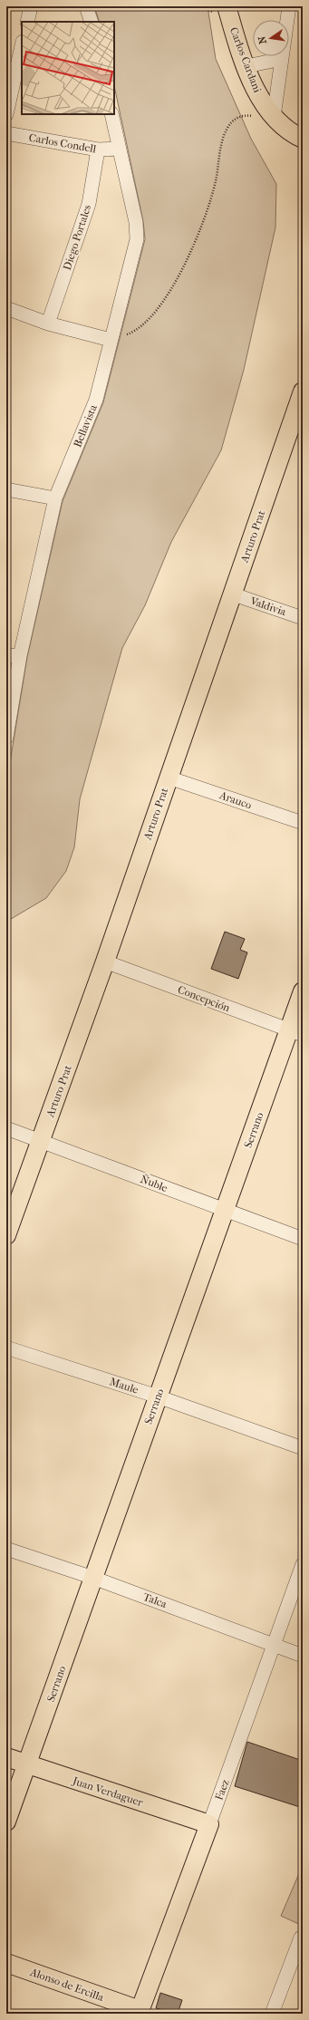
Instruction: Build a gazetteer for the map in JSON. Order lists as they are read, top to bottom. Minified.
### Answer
{"streets":{"main road":["Carlos Cardani","Arturo Prat","Serrano","Faez","Juan Verdaguer","Alonso de Ercilla"],"street":["Carlos Condell","Diego Portales","Bellavista","Valdivia","Arauco","Concepción","Ñuble","Maule","Talca"]},"crossings":[["Carlos Condell","Diego Portales"],["Carlos Condell","Bellavista"],["Arturo Prat","Valdivia"],["Arturo Prat","Arauco"],["Arturo Prat","Concepción"],["Arturo Prat","Ñuble"],["Concepción","Serrano"],["Serrano","Ñuble"],["Serrano","Maule"],["Serrano","Talca"],["Serrano","Juan Verdaguer"],["Talca","Faez"],["Faez","Juan Verdaguer"],["Faez","Alonso de Ercilla"]],"north":"left"}
